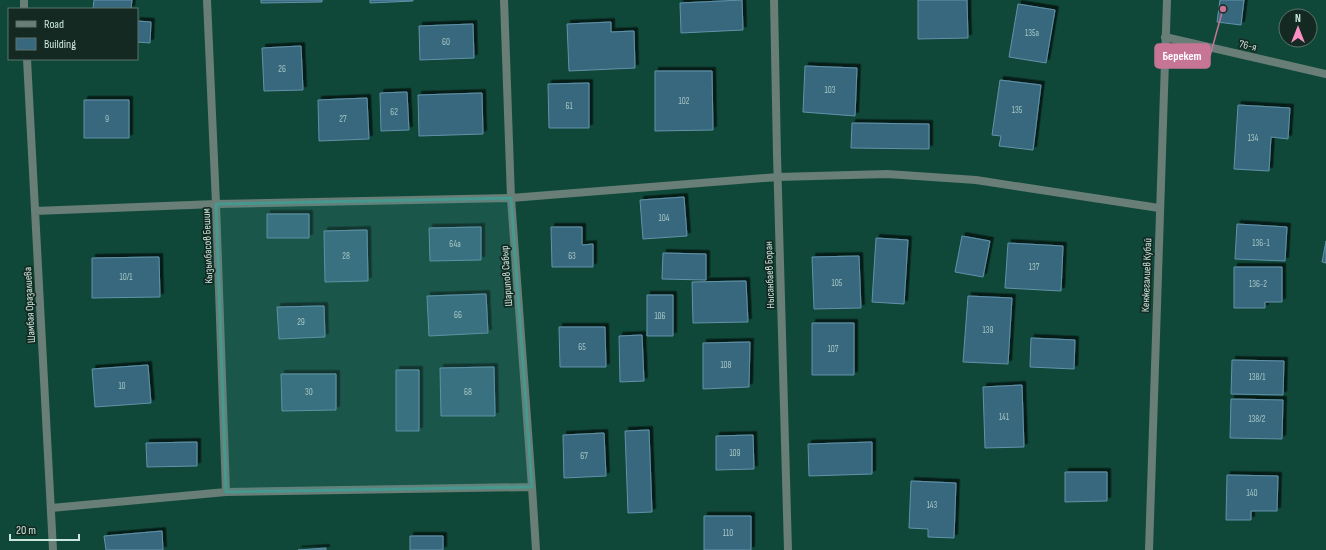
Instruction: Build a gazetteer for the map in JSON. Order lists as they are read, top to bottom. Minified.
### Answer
{"streets":{"street":["76-я","Кызылбасов Бешим","Нысанбаев Боран","Кенжегалиев Кубай","Шарипов Сабыр","Шамбая Оразалиева"]},"crossings":[["76-я","Кенжегалиев Кубай"]],"places":["Берекет"],"house_numbers":["135а","60","26","103","102","61","135","62","9","27","134","104","136-1","64а","28","63","137","10/1","105","136-2","66","106","29","139","65","107","108","138/1","10","30","68","141","138/2","109","67","140","143","110"],"legend":["Road","Building"],"scale_bar":"20 m","north":"top"}
